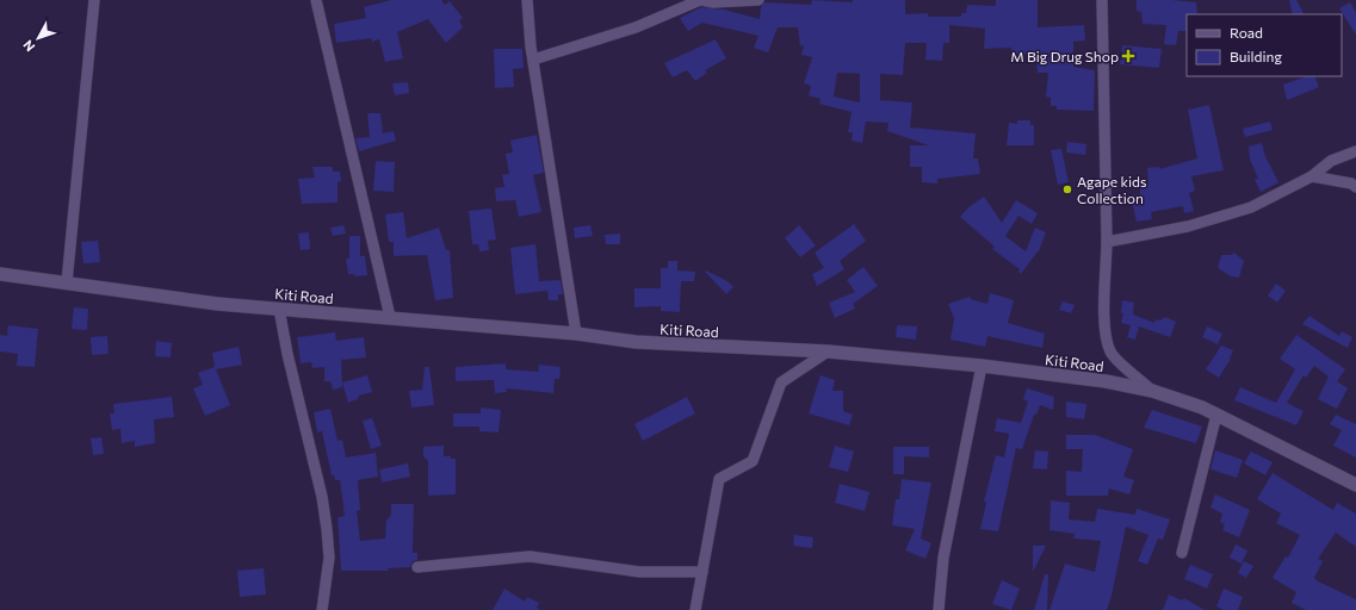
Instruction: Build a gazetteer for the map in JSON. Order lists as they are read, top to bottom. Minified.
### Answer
{"streets":{"street":["Kiti Road"]},"places":{"health":["M Big Drug Shop"],"other":["Agape kids Collection"]},"legend":["Road","Building"],"north":"bottom left"}
